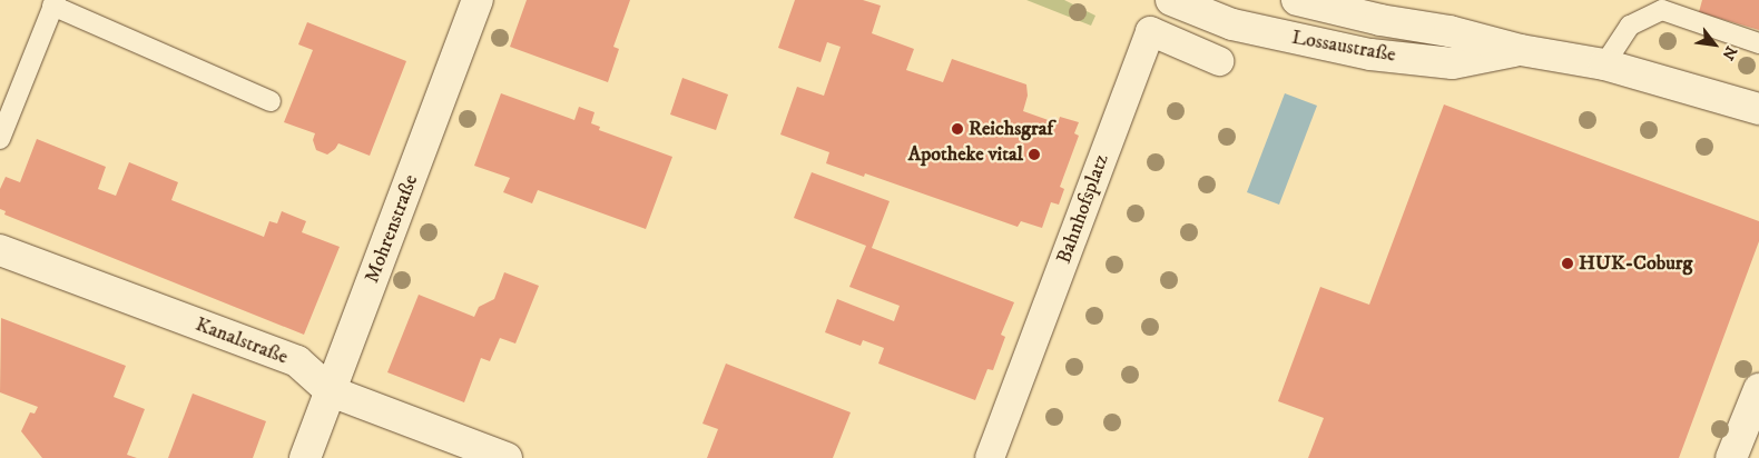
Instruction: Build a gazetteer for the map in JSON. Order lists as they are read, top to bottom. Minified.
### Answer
{"streets":{"street":["Lossaustraße","Bahnhofsplatz","Mohrenstraße","Kanalstraße"]},"crossings":[["Mohrenstraße","Kanalstraße"]],"places":["Reichsgraf","Apotheke vital","HUK-Coburg"],"north":"bottom right"}
